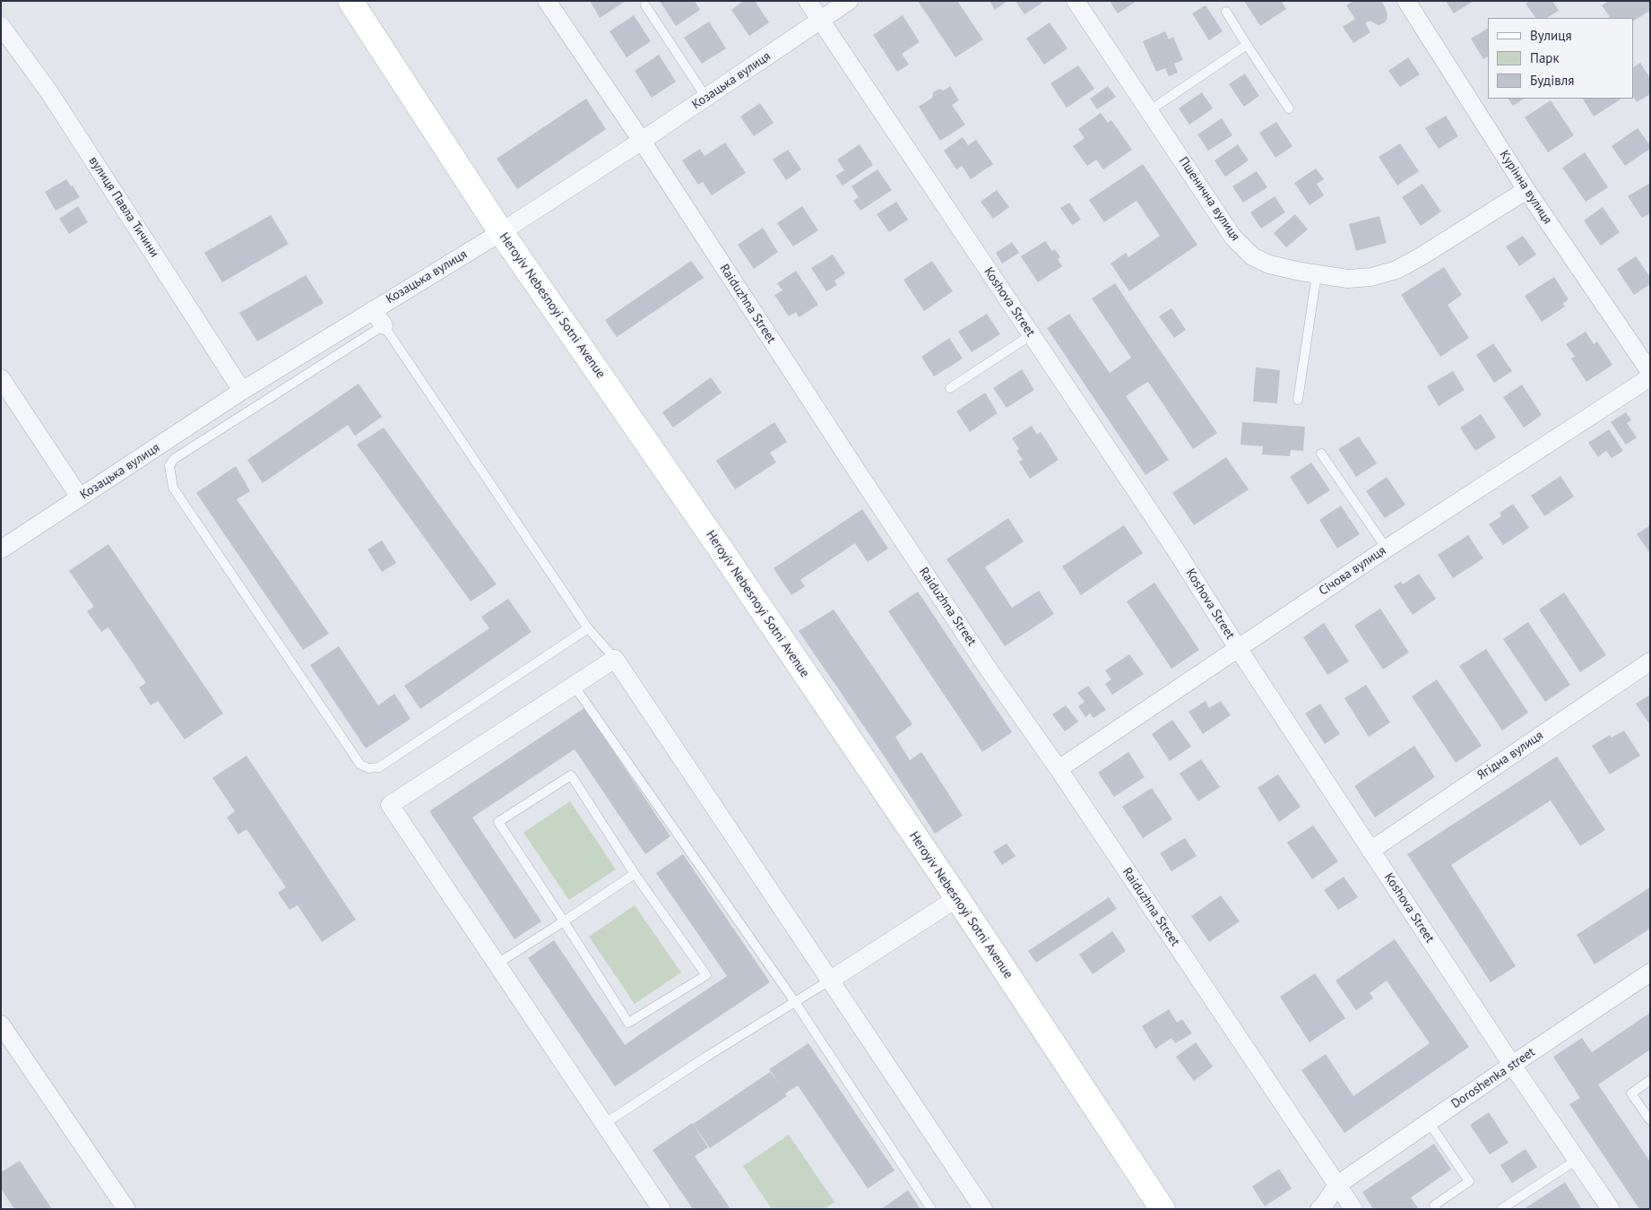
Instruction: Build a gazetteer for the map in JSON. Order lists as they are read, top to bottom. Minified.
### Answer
{"streets":{"street":["Козацька вулиця","Курінна вулиця","Пшенична вулиця","вулиця Павла Тичини","Koshova Street","Raiduzhna Street","Heroyiv Nebesnoyi Sotni Avenue","Січова вулиця","Ягідна вулиця","Doroshenka street"]},"crossings":[["Козацька вулиця","вулиця Павла Тичини"],["Козацька вулиця","Koshova Street"],["Козацька вулиця","Raiduzhna Street"],["Козацька вулиця","Heroyiv Nebesnoyi Sotni Avenue"],["Курінна вулиця","Пшенична вулиця"],["Koshova Street","Січова вулиця"],["Koshova Street","Ягідна вулиця"],["Koshova Street","Doroshenka street"],["Raiduzhna Street","Січова вулиця"],["Raiduzhna Street","Doroshenka street"]],"legend":["Вулиця","Парк","Будівля"]}
